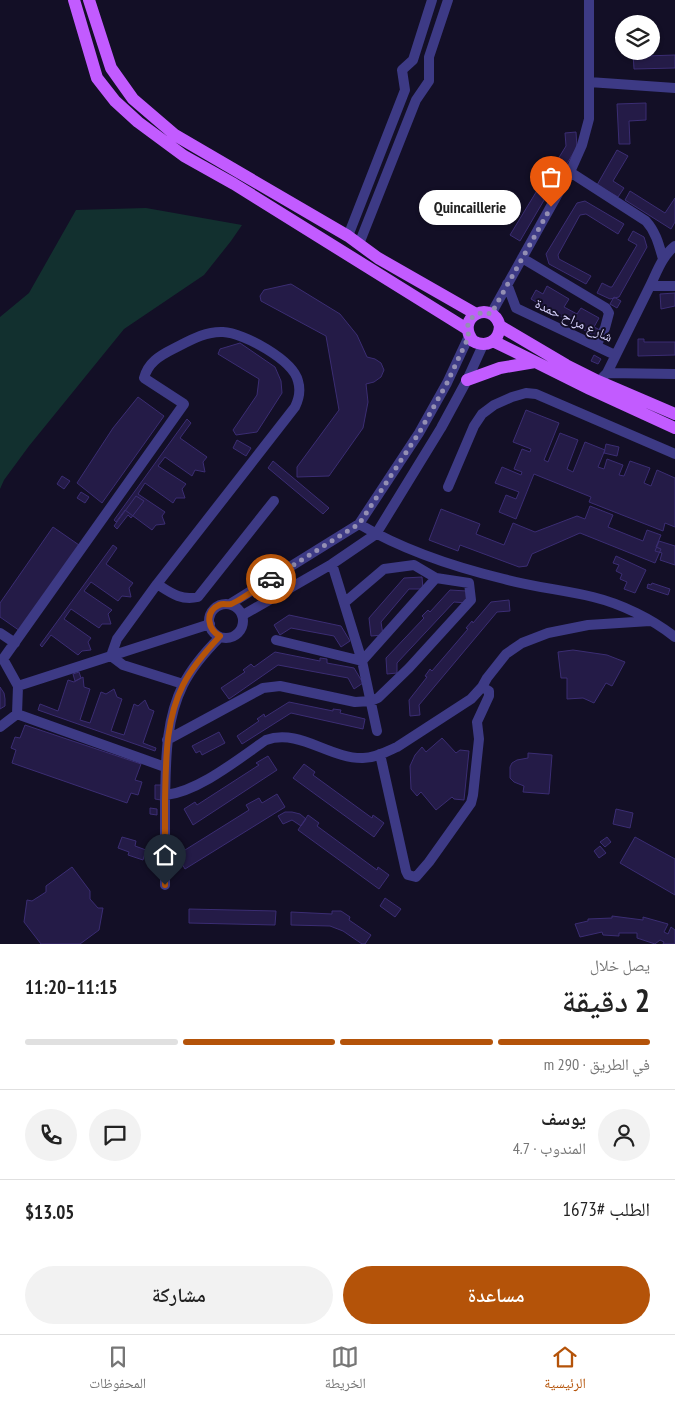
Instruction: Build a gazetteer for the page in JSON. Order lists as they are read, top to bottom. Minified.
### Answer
{"streets":{"street":["شارع مراح حمدة"]},"places":["Quincaillerie"],"page":{"bubble":"Quincaillerie","heading":["2 دقيقة","يصل خلال","11:15–11:20"],"panel":["يوسف","المندوب · 4.7","الطلب #1673","$13.05"],"bar":"في الطريق · 290 m","buttons":["مساعدة","مشاركة"],"tabs":["الرئيسية","الخريطة","المحفوظات"]}}
